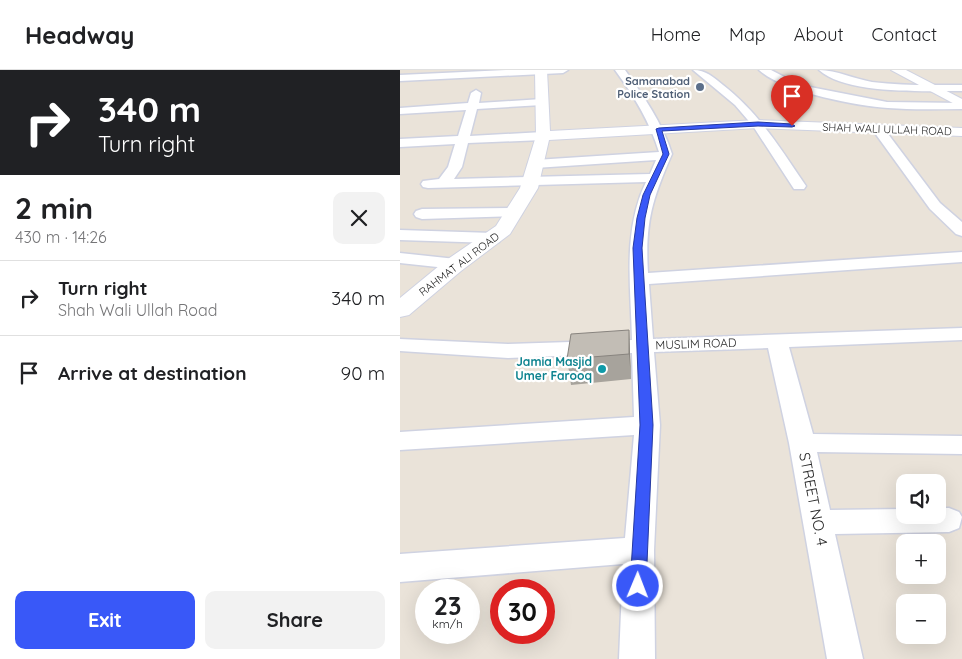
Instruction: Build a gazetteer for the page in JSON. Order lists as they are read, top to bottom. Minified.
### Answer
{"streets":{"street":["SHAH WALI ULLAH ROAD","RAHMAT ALI ROAD","MUSLIM ROAD","STREET NO. 4"]},"crossings":[["SHAH WALI ULLAH ROAD","RAHMAT ALI ROAD"],["MUSLIM ROAD","STREET NO. 4"]],"places":["Samanabad Police Station","Jamia Masjid Umer Farooq"],"page":{"header":"Headway","nav":["Home","Map","About","Contact"],"turn":["340 m","Turn right"],"heading":["2 min","430 m · 14:26"],"list":[{"name":"Turn right","note":"Shah Wali Ullah Road","value":"340 m"},{"name":"Arrive at destination","value":"90 m"}],"map_buttons":["+","−"],"speed":"23 km/h","limit":"30","buttons":["Exit","Share"]}}
